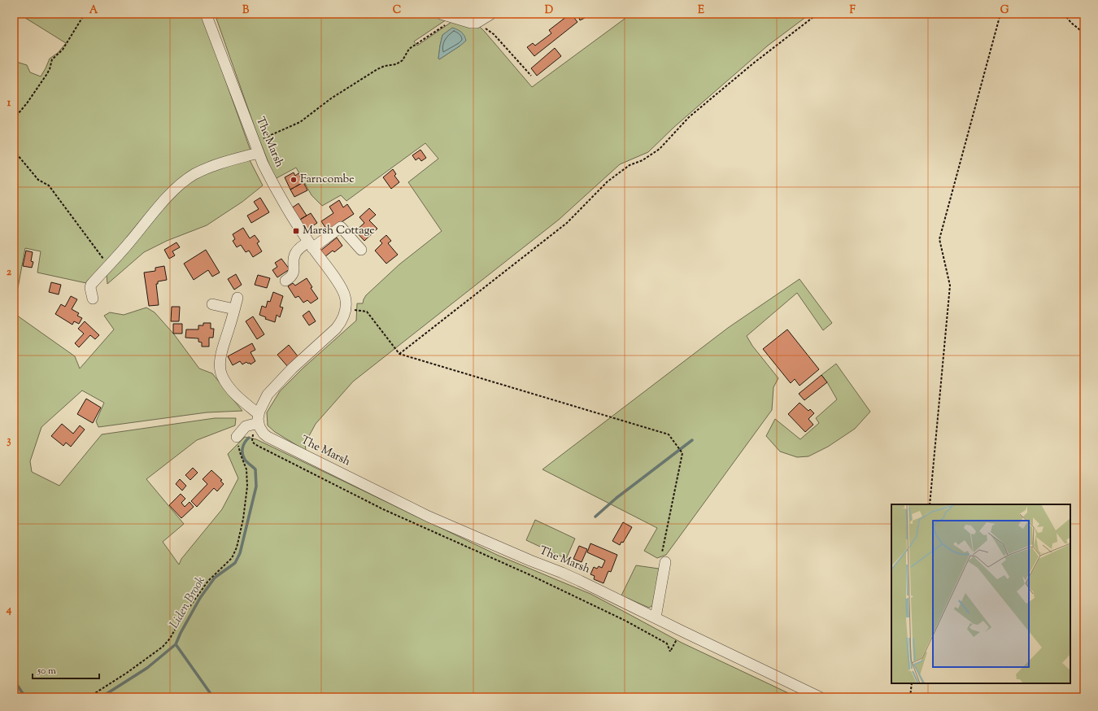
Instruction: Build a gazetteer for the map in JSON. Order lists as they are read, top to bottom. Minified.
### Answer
{"streets":{"street":["The Marsh"]},"water":["Liden Brook"],"places":{"other":["Farncombe"],"transit":["Marsh Cottage"]},"scale_bar":"50 m","grid":{"columns":["A","B","C","D","E","F","G"],"rows":["1","2","3","4"]}}
